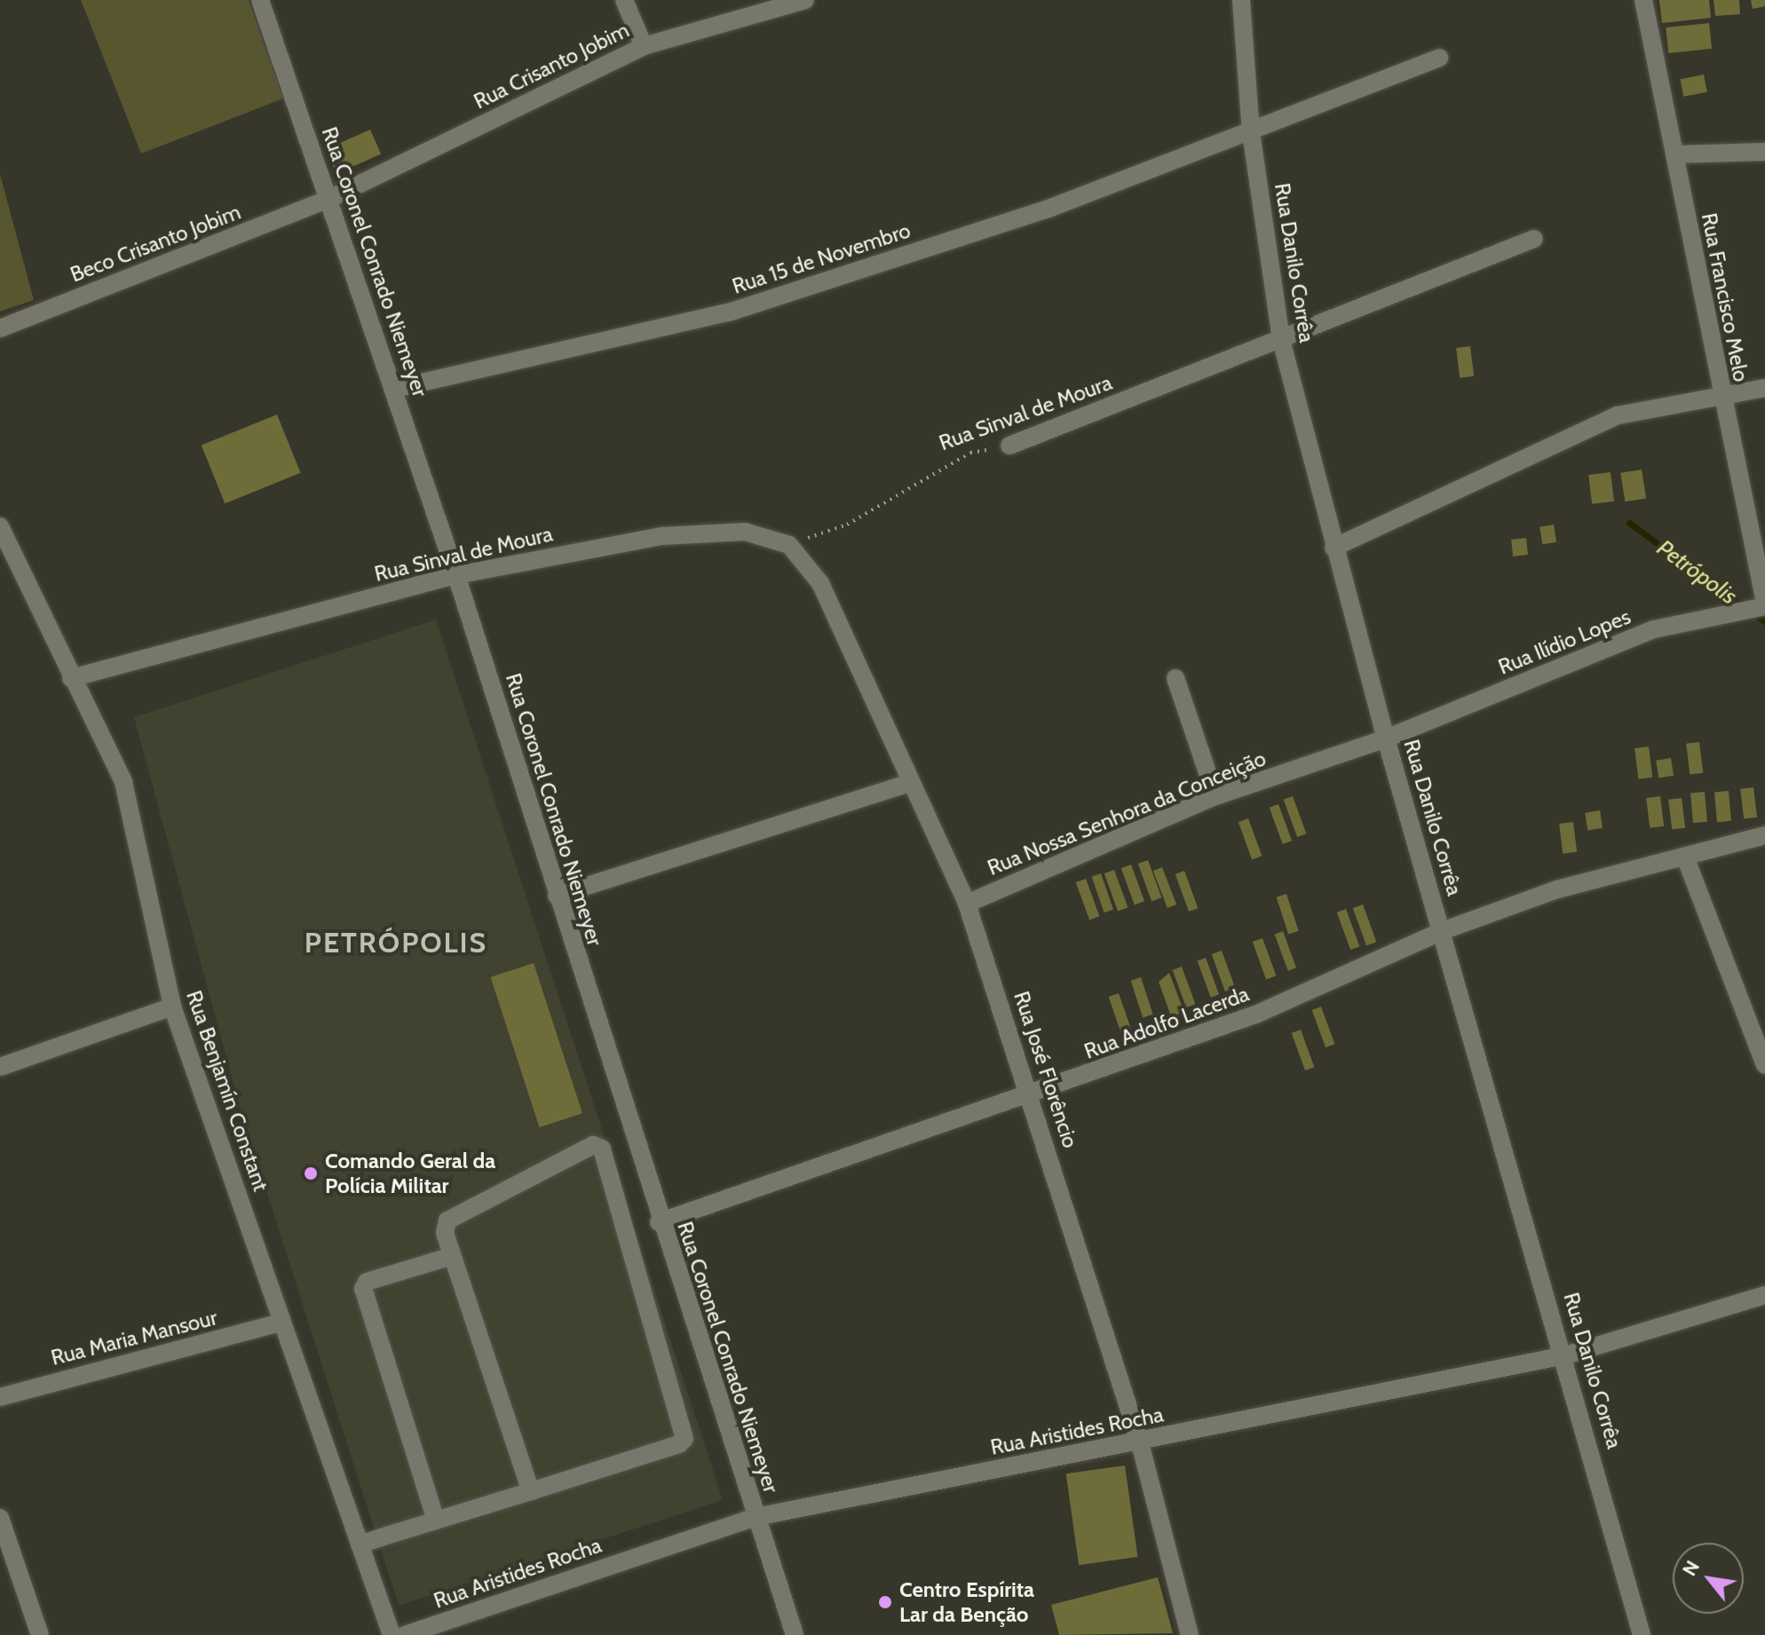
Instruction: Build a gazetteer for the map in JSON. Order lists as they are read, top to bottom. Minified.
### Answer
{"streets":{"street":["Rua Crisanto Jobim","Beco Crisanto Jobim","Rua 15 de Novembro","Rua Coronel Conrado Niemeyer","Rua Danilo Corrêa","Rua Francisco Melo","Rua Sinval de Moura","Rua Ilídio Lopes","Rua Nossa Senhora da Conceição","Rua Adolfo Lacerda","Rua José Florêncio","Rua Benjamín Constant","Rua Maria Mansour","Rua Aristides Rocha"]},"crossings":[["Rua Crisanto Jobim","Beco Crisanto Jobim"],["Rua Crisanto Jobim","Rua Coronel Conrado Niemeyer"],["Beco Crisanto Jobim","Rua Coronel Conrado Niemeyer"],["Rua 15 de Novembro","Rua Coronel Conrado Niemeyer"],["Rua 15 de Novembro","Rua Danilo Corrêa"],["Rua Coronel Conrado Niemeyer","Rua Sinval de Moura"],["Rua Coronel Conrado Niemeyer","Rua Adolfo Lacerda"],["Rua Coronel Conrado Niemeyer","Rua Aristides Rocha"],["Rua Danilo Corrêa","Rua Sinval de Moura"],["Rua Danilo Corrêa","Rua Ilídio Lopes"],["Rua Danilo Corrêa","Rua Nossa Senhora da Conceição"],["Rua Danilo Corrêa","Rua Adolfo Lacerda"],["Rua Danilo Corrêa","Rua Aristides Rocha"],["Rua Francisco Melo","Rua Ilídio Lopes"],["Rua Sinval de Moura","Rua José Florêncio"],["Rua Sinval de Moura","Rua Benjamín Constant"],["Rua Ilídio Lopes","Rua Nossa Senhora da Conceição"],["Rua Nossa Senhora da Conceição","Rua José Florêncio"],["Rua Adolfo Lacerda","Rua José Florêncio"],["Rua José Florêncio","Rua Aristides Rocha"],["Rua Benjamín Constant","Rua Maria Mansour"]],"districts":["PETRÓPOLIS"],"water":["Petrópolis"],"places":["Comando Geral da Polícia Militar","Centro Espírita Lar da Benção"],"north":"top left"}
